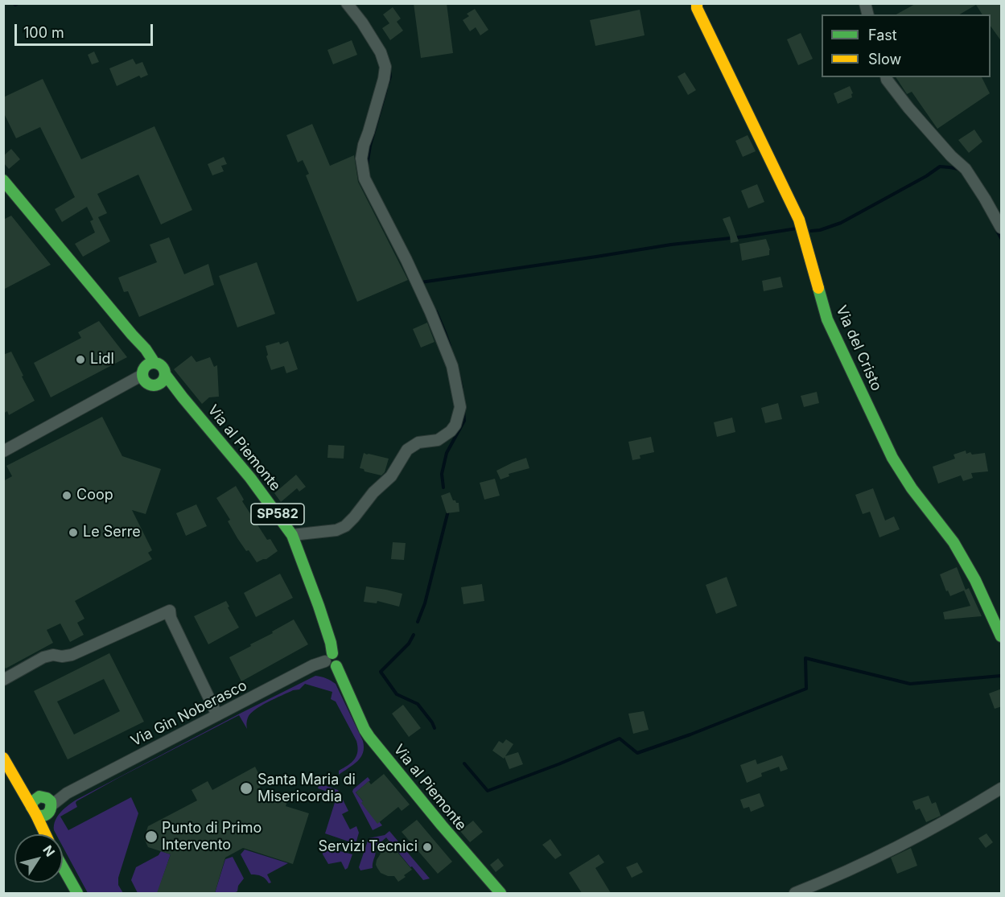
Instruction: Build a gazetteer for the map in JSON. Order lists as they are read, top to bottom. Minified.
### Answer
{"streets":{"main road":["Via del Cristo","Via al Piemonte","SP582"],"street":["Via Gin Noberasco"]},"crossings":[["Via al Piemonte","Via Gin Noberasco"]],"places":["Lidl","Coop","Le Serre","Santa Maria di Misericordia","Punto di Primo Intervento","Servizi Tecnici"],"legend":["Fast","Slow"],"scale_bar":"100 m","north":"top right"}
